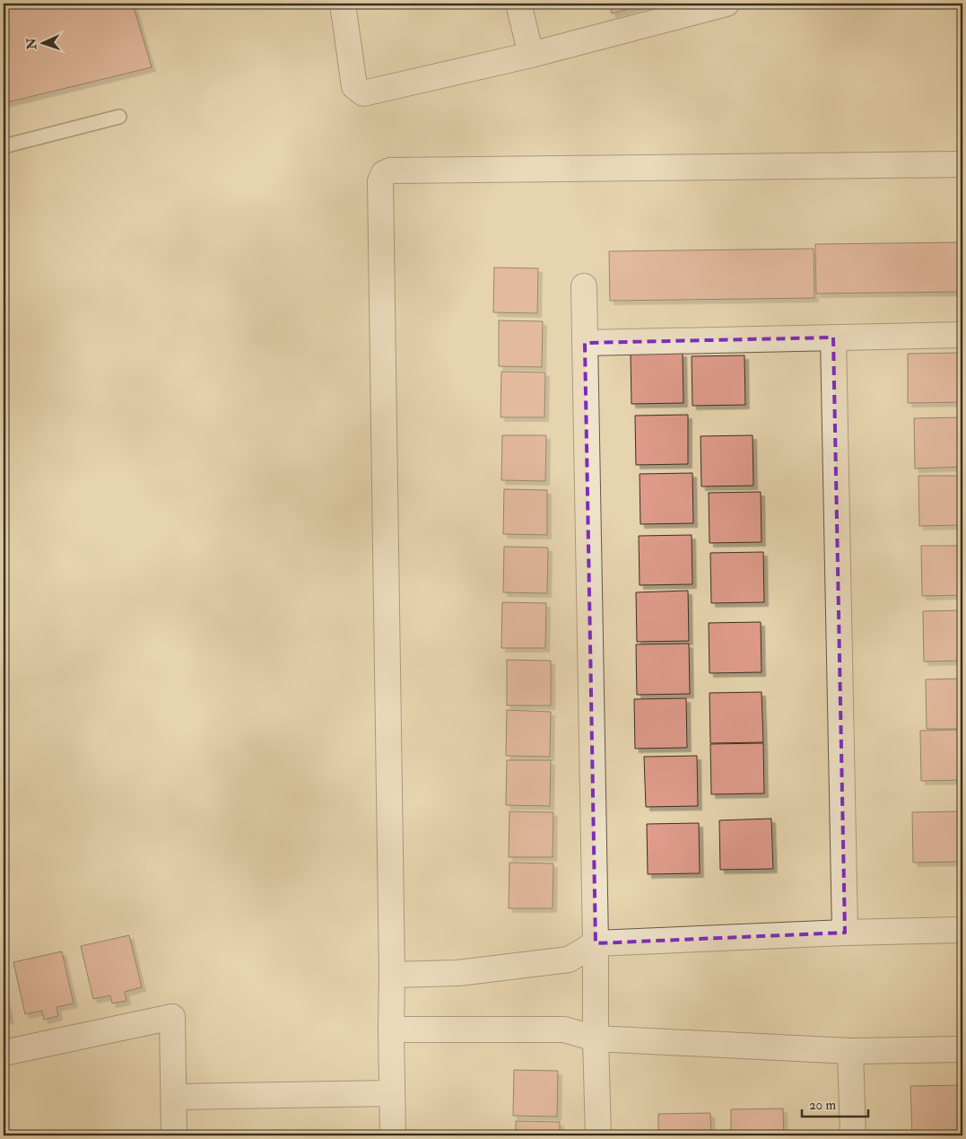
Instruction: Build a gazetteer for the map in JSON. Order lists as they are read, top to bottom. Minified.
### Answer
{"scale_bar":"20 m","north":"left"}
